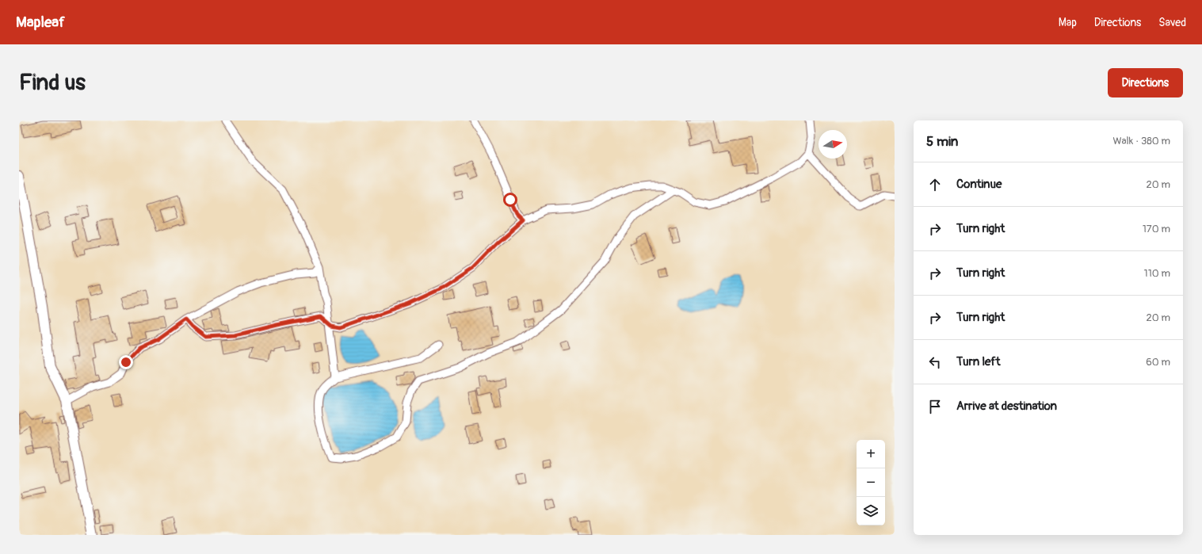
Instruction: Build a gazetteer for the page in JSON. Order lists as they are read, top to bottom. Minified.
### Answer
{"north":"right","page":{"header":"Mapleaf","nav":["Map","Directions","Saved"],"buttons":"Directions","title":"Find us","heading":["5 min","Walk · 380 m"],"list":[["Continue","20 m"],["Turn right","170 m"],["Turn right","110 m"],["Turn right","20 m"],["Turn left","60 m"],"Arrive at destination"],"map_buttons":["+","−"]}}
